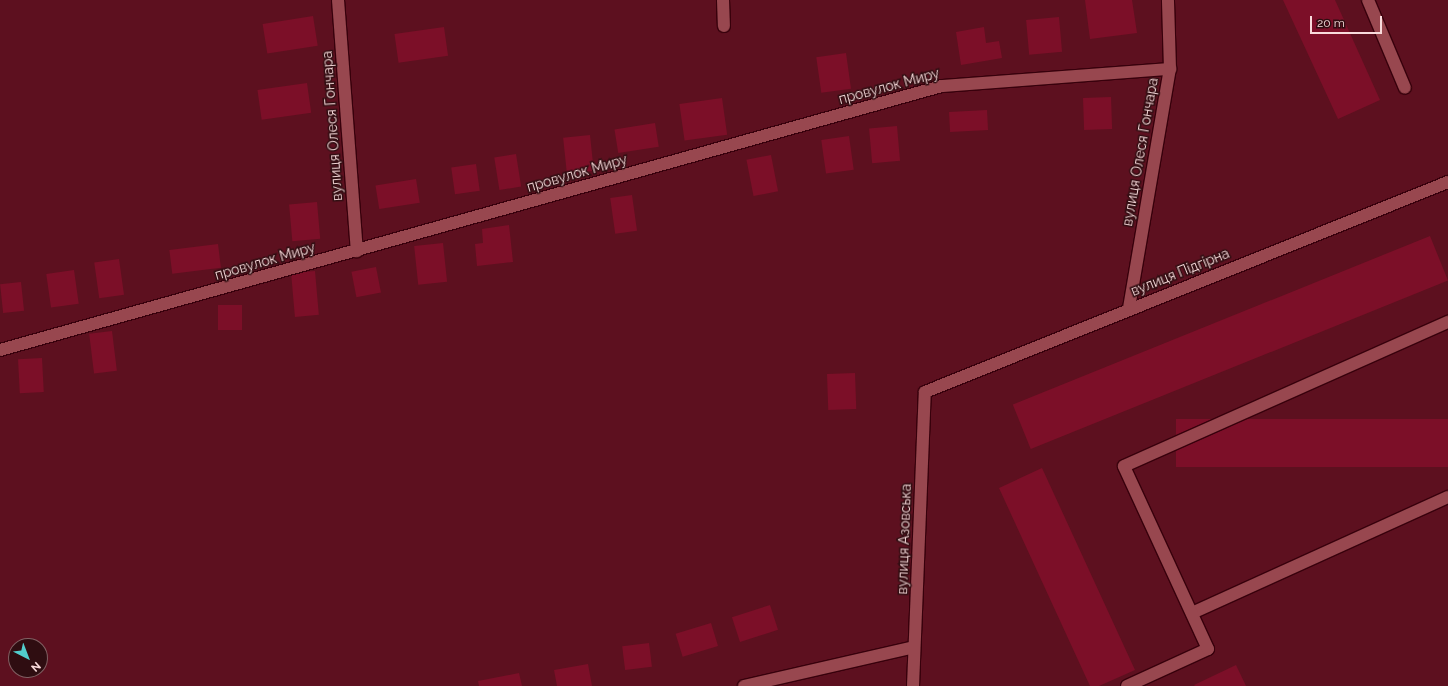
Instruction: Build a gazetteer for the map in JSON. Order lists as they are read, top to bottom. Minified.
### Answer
{"streets":{"street":["провулок Миру","вулиця Олеся Гончара","вулиця Підгірна","вулиця Азовська"]},"crossings":[["провулок Миру","вулиця Олеся Гончара"],["вулиця Олеся Гончара","вулиця Підгірна"],["вулиця Підгірна","вулиця Азовська"]],"scale_bar":"20 m","north":"bottom right"}
